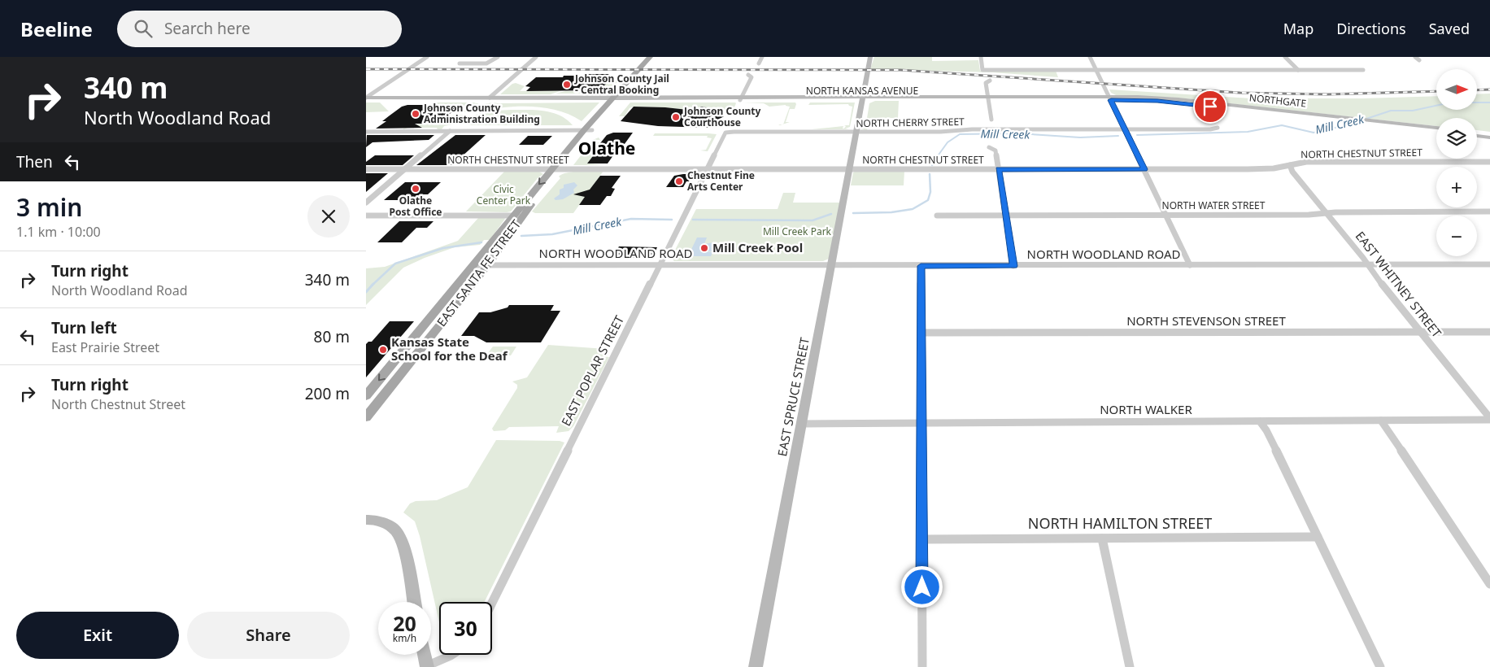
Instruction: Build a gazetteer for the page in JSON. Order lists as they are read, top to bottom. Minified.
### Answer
{"streets":{"main road":["NORTH KANSAS AVENUE","NORTHGATE","EAST SANTA FE STREET","EAST SPRUCE STREET"],"street":["NORTH CHERRY STREET","NORTH CHESTNUT STREET","NORTH WATER STREET","NORTH WOODLAND ROAD","EAST WHITNEY STREET","NORTH STEVENSON STREET","EAST POPLAR STREET","NORTH WALKER","NORTH HAMILTON STREET"]},"crossings":[["NORTH KANSAS AVENUE","NORTHGATE"],["NORTH KANSAS AVENUE","EAST SANTA FE STREET"],["NORTH KANSAS AVENUE","EAST SPRUCE STREET"],["NORTH CHERRY STREET","EAST POPLAR STREET"],["NORTH CHERRY STREET","EAST SPRUCE STREET"],["NORTH CHESTNUT STREET","EAST SANTA FE STREET"],["NORTH CHESTNUT STREET","EAST WHITNEY STREET"],["NORTH CHESTNUT STREET","EAST POPLAR STREET"],["NORTH CHESTNUT STREET","EAST SPRUCE STREET"],["NORTH WATER STREET","EAST WHITNEY STREET"],["NORTH WOODLAND ROAD","EAST SANTA FE STREET"],["NORTH WOODLAND ROAD","EAST WHITNEY STREET"],["NORTH WOODLAND ROAD","EAST POPLAR STREET"],["NORTH WOODLAND ROAD","EAST SPRUCE STREET"],["EAST WHITNEY STREET","NORTH STEVENSON STREET"],["EAST WHITNEY STREET","NORTH WALKER"],["EAST SPRUCE STREET","NORTH WALKER"]],"districts":["Olathe"],"water":["Mill Creek"],"parks":["Civic Center Park","Mill Creek Park"],"places":["Johnson County Jail - Central Booking","Johnson County Administration Building","Johnson County Courthouse","Chestnut Fine Arts Center","Olathe Post Office","Mill Creek Pool","Kansas State School for the Deaf"],"north":"right","page":{"header":"Beeline","search":"Search here","nav":["Map","Directions","Saved"],"turn":["340 m","North Woodland Road"],"map_buttons":["+","−"],"then":"Then","heading":["3 min","1.1 km · 10:00"],"list":[{"name":"Turn right","note":"North Woodland Road","value":"340 m"},{"name":"Turn left","note":"East Prairie Street","value":"80 m"},{"name":"Turn right","note":"North Chestnut Street","value":"200 m"}],"speed":"20 km/h","limit":"30","buttons":["Exit","Share"]}}
